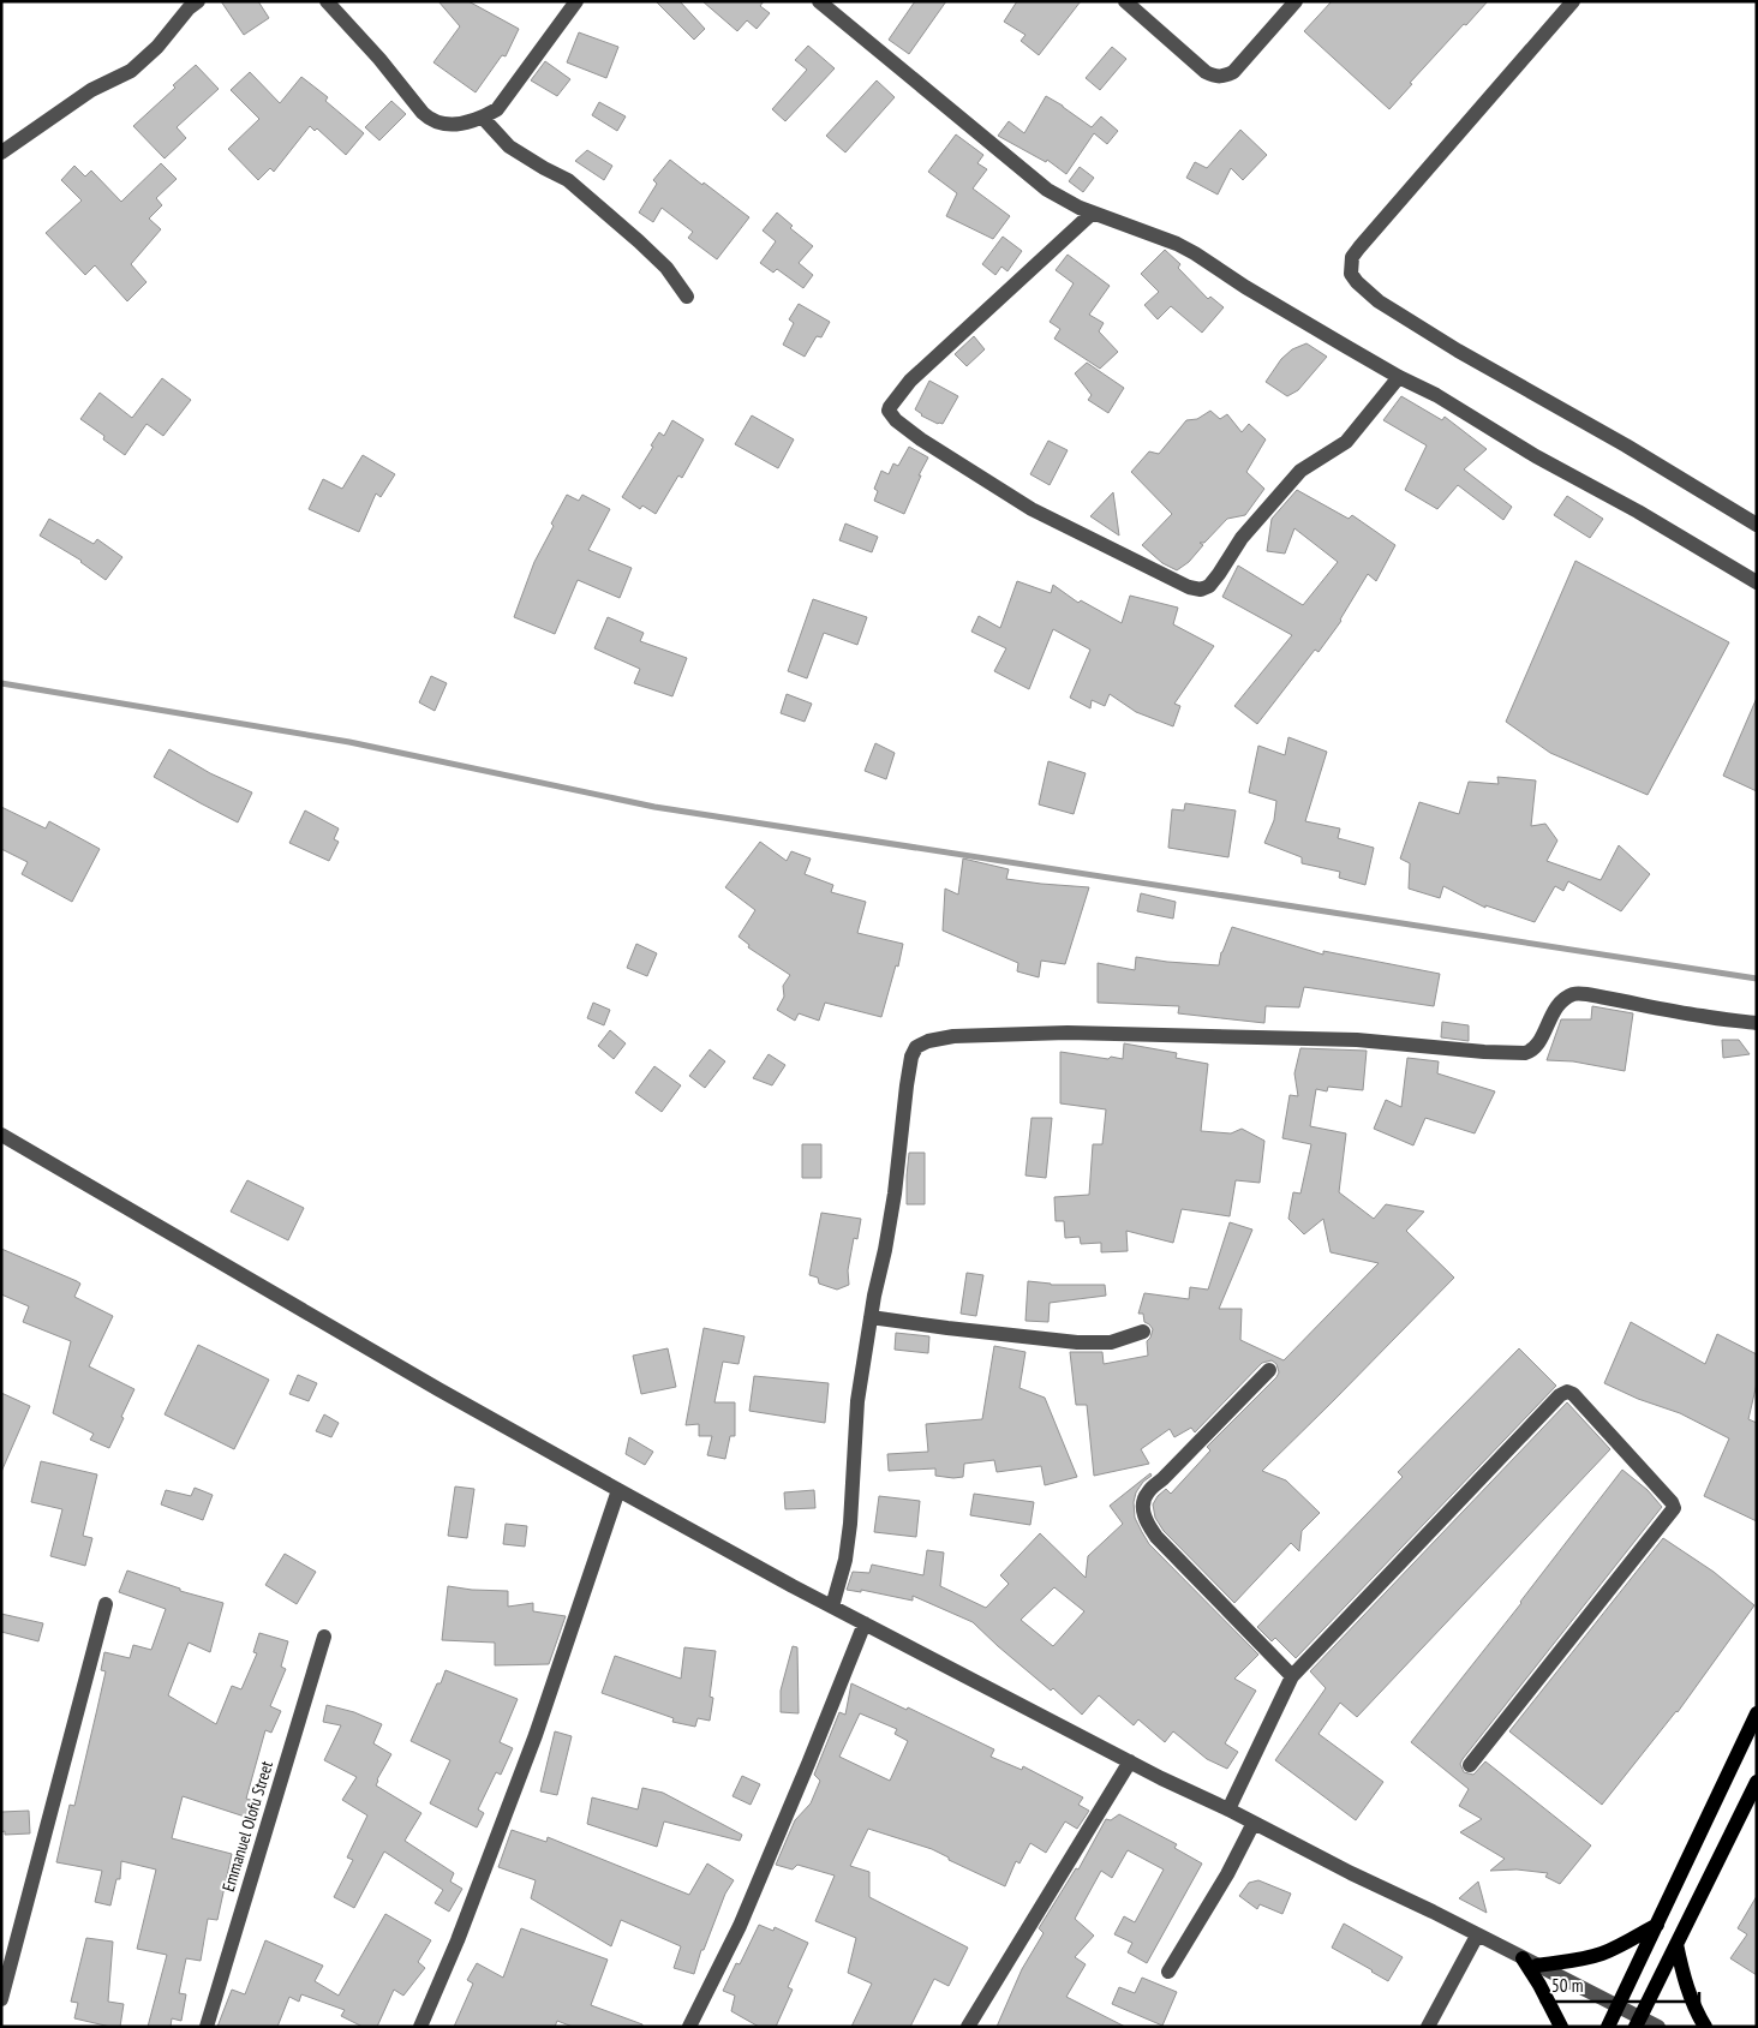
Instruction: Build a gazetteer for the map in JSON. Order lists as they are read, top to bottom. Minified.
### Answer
{"streets":{"street":["Emmanuel Olofu Street"]},"scale_bar":"50 m"}
